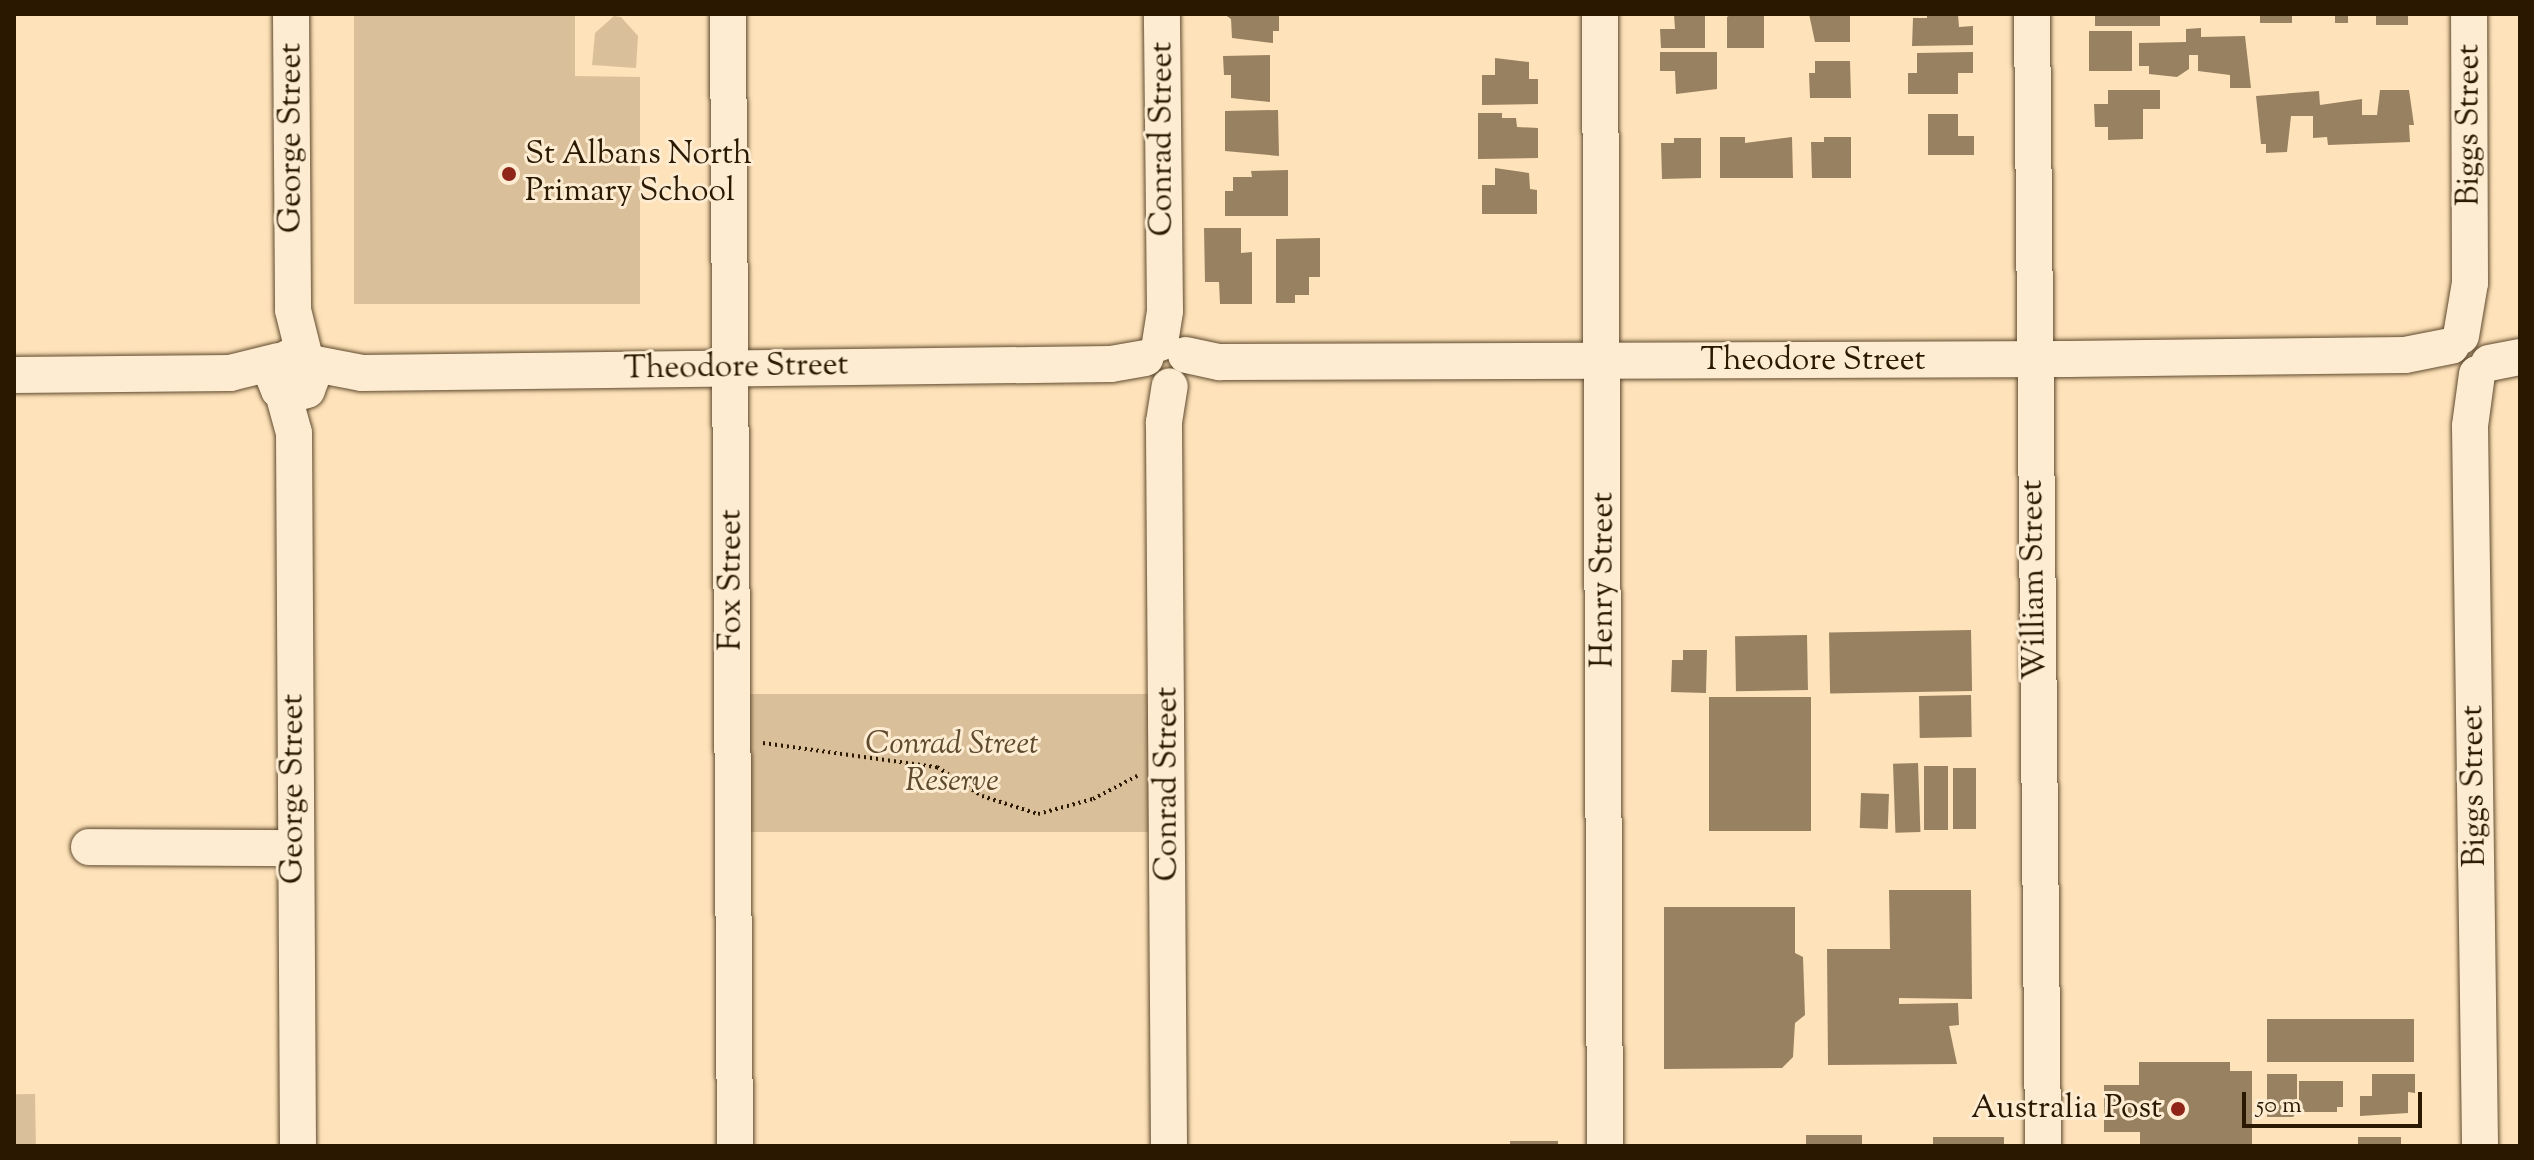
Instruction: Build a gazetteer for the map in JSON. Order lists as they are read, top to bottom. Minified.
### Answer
{"streets":{"street":["Biggs Street","George Street","Conrad Street","Theodore Street","Fox Street","Henry Street","William Street"]},"crossings":[["Biggs Street","Theodore Street"],["George Street","Theodore Street"],["Conrad Street","Theodore Street"],["Theodore Street","Fox Street"],["Theodore Street","Henry Street"],["Theodore Street","William Street"]],"parks":["Conrad Street Reserve"],"places":["St Albans North Primary School","Australia Post"],"scale_bar":"50 m"}
